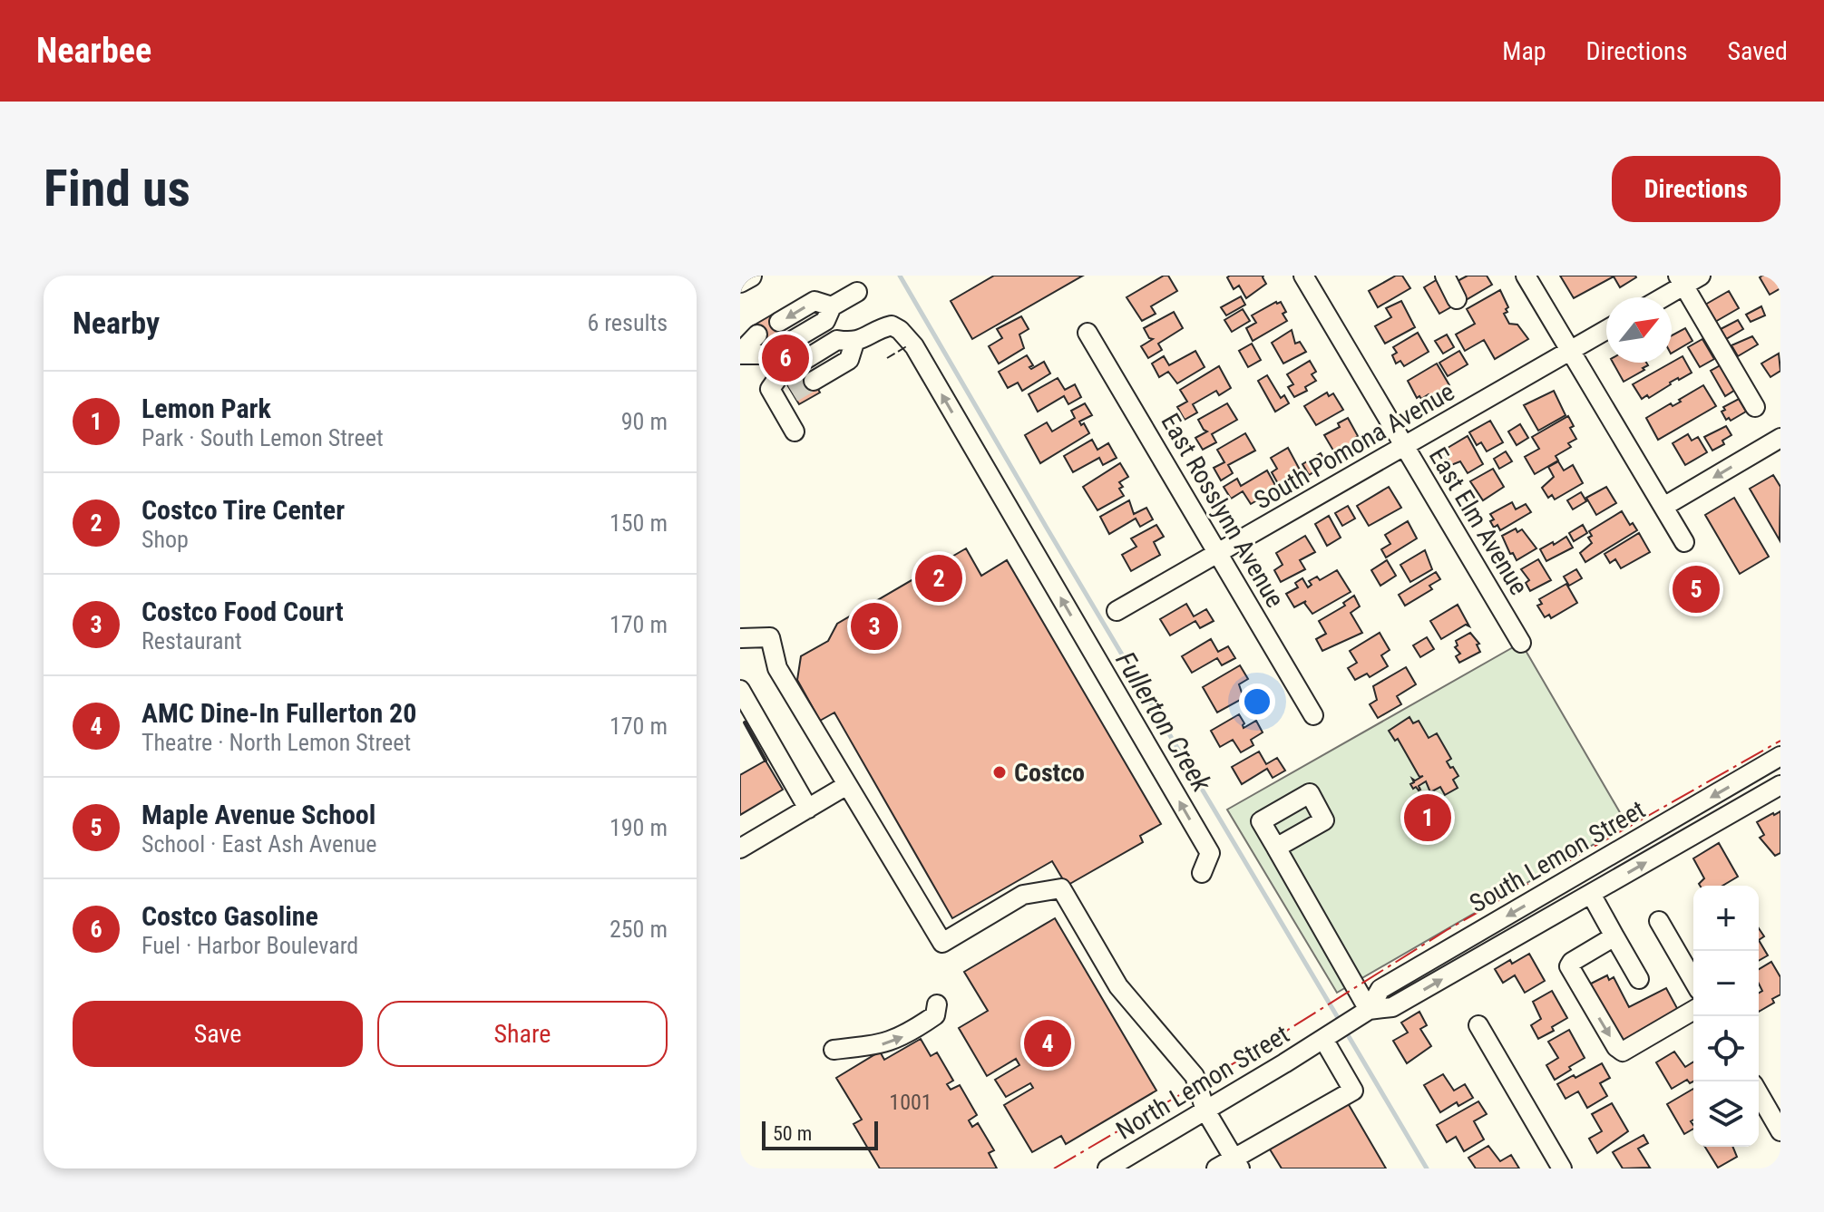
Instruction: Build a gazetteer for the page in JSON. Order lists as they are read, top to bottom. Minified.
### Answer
{"streets":{"street":["South Pomona Avenue","East Rosslynn Avenue","East Elm Avenue","South Lemon Street","North Lemon Street"]},"crossings":[["South Pomona Avenue","East Rosslynn Avenue"],["South Pomona Avenue","East Elm Avenue"],["South Lemon Street","North Lemon Street"]],"water":["Fullerton Creek"],"places":["Costco"],"house_numbers":["1001"],"scale_bar":"50 m","north":"top right","page":{"header":"Nearbee","nav":["Map","Directions","Saved"],"buttons":["Directions",["Save","Share"]],"title":"Find us","heading":["Nearby","6 results"],"pins":["6","2","5","3","1","4"],"list":[{"mark":"1","name":"Lemon Park","note":"Park · South Lemon Street","value":"90 m"},{"mark":"2","name":"Costco Tire Center","note":"Shop","value":"150 m"},{"mark":"3","name":"Costco Food Court","note":"Restaurant","value":"170 m"},{"mark":"4","name":"AMC Dine-In Fullerton 20","note":"Theatre · North Lemon Street","value":"170 m"},{"mark":"5","name":"Maple Avenue School","note":"School · East Ash Avenue","value":"190 m"},{"mark":"6","name":"Costco Gasoline","note":"Fuel · Harbor Boulevard","value":"250 m"}],"map_buttons":["+","−"],"scale":"50 m"}}
